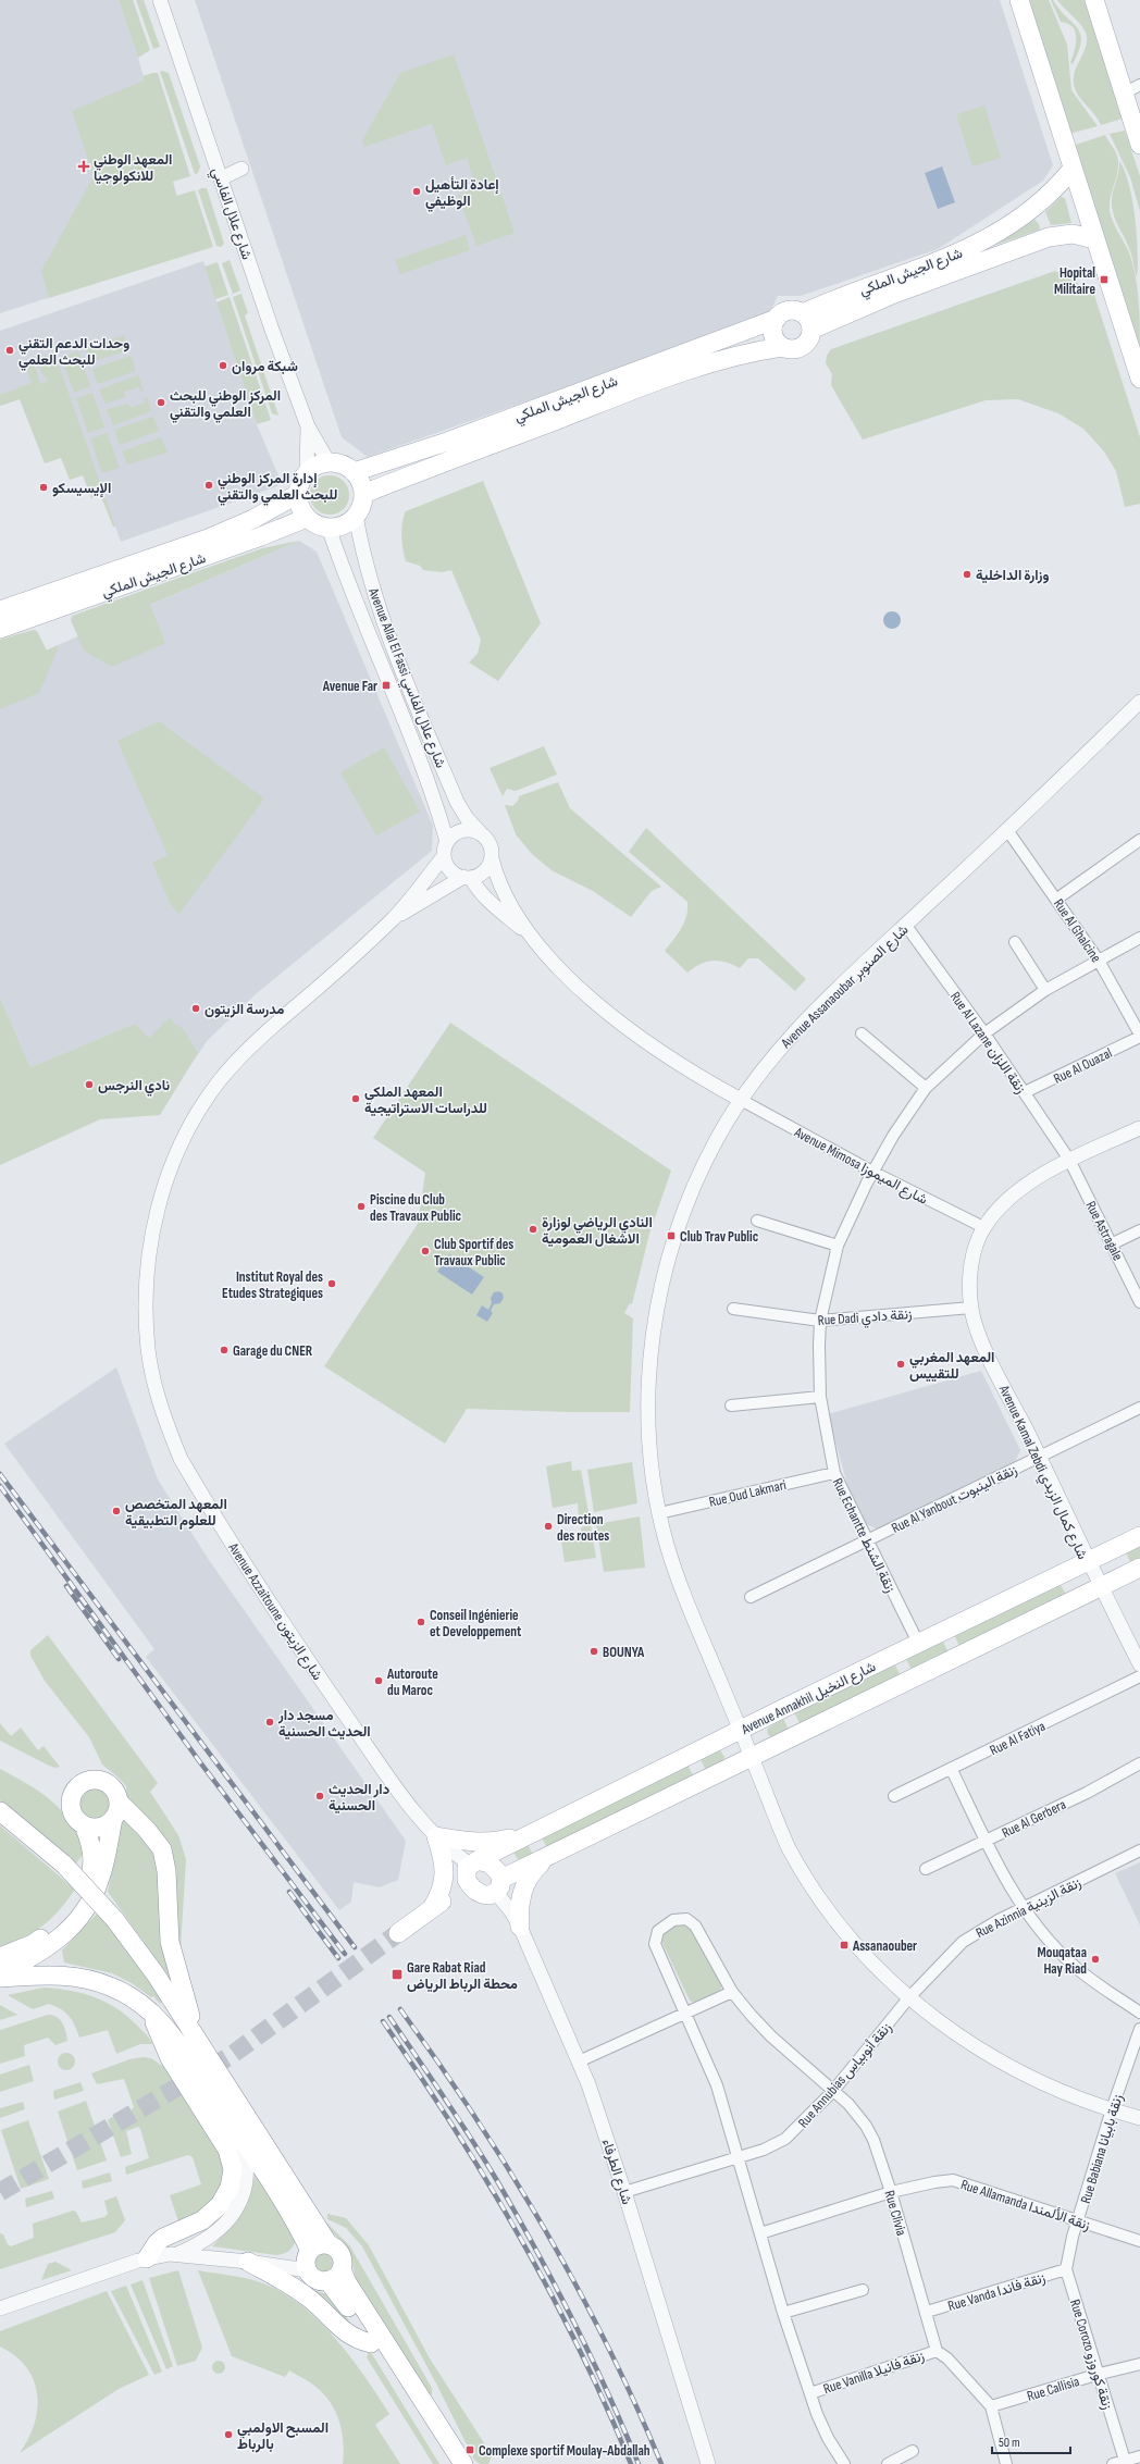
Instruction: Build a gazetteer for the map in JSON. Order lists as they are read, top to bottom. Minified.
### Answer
{"streets":{"main road":["شارع الجيش الملكي","Avenue Annakhil شارع النخيل"],"street":["شارع علال الفاسي","Avenue Allal El Fassi شارع علال الفاسي","Rue Al Ghalcine","Avenue Assanaoubar شارع الصنوبر","Rue Al Lazane زنقة اللزان","Rue Al Ouazal","Avenue Mimosa شارع الميموزا","Rue Astragale","Rue Dadi زنقة دادي","Avenue Kamal Zebdi شارع كمال الزبدي","Rue Oud Lakmari","Rue Al Yanbout زنقة الينبوت","Rue Echantte زنقة الشنط","Avenue Azzaitoune شارع الزيتون","Rue Al Fatiya","Rue Al Gerbera","Rue Azinnia زنقة الزينية","Rue Annubias زنقة أنوبياس","Rue Babiana زنقة بابيانا","شارع الطرفاء","Rue Allamanda زنقة الألمندا","Rue Clivia","Rue Vanda زنقة فاندا","Rue Corozo زنقة كوروزو","Rue Vanilla زنقة فانيلا","Rue Callisia"]},"crossings":[["شارع علال الفاسي","شارع الجيش الملكي"],["شارع علال الفاسي","Avenue Allal El Fassi شارع علال الفاسي"],["شارع الجيش الملكي","Avenue Allal El Fassi شارع علال الفاسي"],["Avenue Allal El Fassi شارع علال الفاسي","Avenue Azzaitoune شارع الزيتون"],["Rue Al Ghalcine","Avenue Assanaoubar شارع الصنوبر"],["Rue Al Ghalcine","Rue Al Ouazal"],["Rue Al Ghalcine","Rue Echantte زنقة الشنط"],["Avenue Assanaoubar شارع الصنوبر","Rue Al Lazane زنقة اللزان"],["Avenue Assanaoubar شارع الصنوبر","Avenue Mimosa شارع الميموزا"],["Avenue Assanaoubar شارع الصنوبر","Rue Oud Lakmari"],["Avenue Assanaoubar شارع الصنوبر","Avenue Annakhil شارع النخيل"],["Avenue Assanaoubar شارع الصنوبر","Rue Azinnia زنقة الزينية"],["Avenue Assanaoubar شارع الصنوبر","Rue Annubias زنقة أنوبياس"],["Avenue Assanaoubar شارع الصنوبر","Rue Babiana زنقة بابيانا"],["Rue Al Lazane زنقة اللزان","Rue Al Ouazal"],["Rue Al Lazane زنقة اللزان","Rue Astragale"],["Rue Al Lazane زنقة اللزان","Avenue Kamal Zebdi شارع كمال الزبدي"],["Rue Al Lazane زنقة اللزان","Rue Echantte زنقة الشنط"],["Avenue Mimosa شارع الميموزا","Avenue Kamal Zebdi شارع كمال الزبدي"],["Avenue Mimosa شارع الميموزا","Rue Echantte زنقة الشنط"],["Rue Astragale","Avenue Kamal Zebdi شارع كمال الزبدي"],["Rue Dadi زنقة دادي","Avenue Kamal Zebdi شارع كمال الزبدي"],["Rue Dadi زنقة دادي","Rue Echantte زنقة الشنط"],["Avenue Kamal Zebdi شارع كمال الزبدي","Rue Al Yanbout زنقة الينبوت"],["Avenue Kamal Zebdi شارع كمال الزبدي","Avenue Annakhil شارع النخيل"],["Rue Oud Lakmari","Rue Echantte زنقة الشنط"],["Rue Al Yanbout زنقة الينبوت","Rue Echantte زنقة الشنط"],["Rue Echantte زنقة الشنط","Avenue Annakhil شارع النخيل"],["Avenue Azzaitoune شارع الزيتون","Avenue Annakhil شارع النخيل"],["Avenue Annakhil شارع النخيل","شارع الطرفاء"],["Rue Azinnia زنقة الزينية","Rue Annubias زنقة أنوبياس"],["Rue Annubias زنقة أنوبياس","شارع الطرفاء"],["Rue Annubias زنقة أنوبياس","Rue Clivia"],["Rue Babiana زنقة بابيانا","Rue Allamanda زنقة الألمندا"],["Rue Babiana زنقة بابيانا","Rue Vanda زنقة فاندا"],["Rue Babiana زنقة بابيانا","Rue Corozo زنقة كوروزو"],["Rue Allamanda زنقة الألمندا","Rue Clivia"],["Rue Clivia","Rue Vanda زنقة فاندا"],["Rue Clivia","Rue Vanilla زنقة فانيلا"],["Rue Vanda زنقة فاندا","Rue Corozo زنقة كوروزو"],["Rue Corozo زنقة كوروزو","Rue Callisia"]],"places":{"health":["المعهد الوطني للانكولوجيا"],"other":["إعادة التأهيل الوظيفي","وحدات الدعم التقني للبحث العلمي","شبكة مروان","المركز الوطني للبحث العلمي والتقني","إدارة المركز الوطني للبحث العلمي والتقني","اﻹيسيسكو","وزارة الداخلية","مدرسة الزيتون","نادي النرجس","المعهد الملكي للدراسات الاستراتيجية","Piscine du Club des Travaux Public","النادي الرياضي لوزارة الاشغال العمومية","Club Sportif des Travaux Public","Institut Royal des Etudes Strategiques","Garage du CNER","المعهد المغربي للتقييس","المعهد المتخصص للعلوم التطبيقية","Direction des routes","Conseil Ingénierie et Developpement","BOUNYA","Autoroute du Maroc","مسجد دار الحديث الحسنية","دار الحديث الحسنية","Mouqataa Hay Riad","المسبح الاولمبي بالرباط"],"transit":["Hopital Militaire","Avenue Far","Club Trav Public","Assanaouber","Gare Rabat Riad محطة الرباط الرياض","Complexe sportif Moulay-Abdallah"]},"scale_bar":"50 m"}
